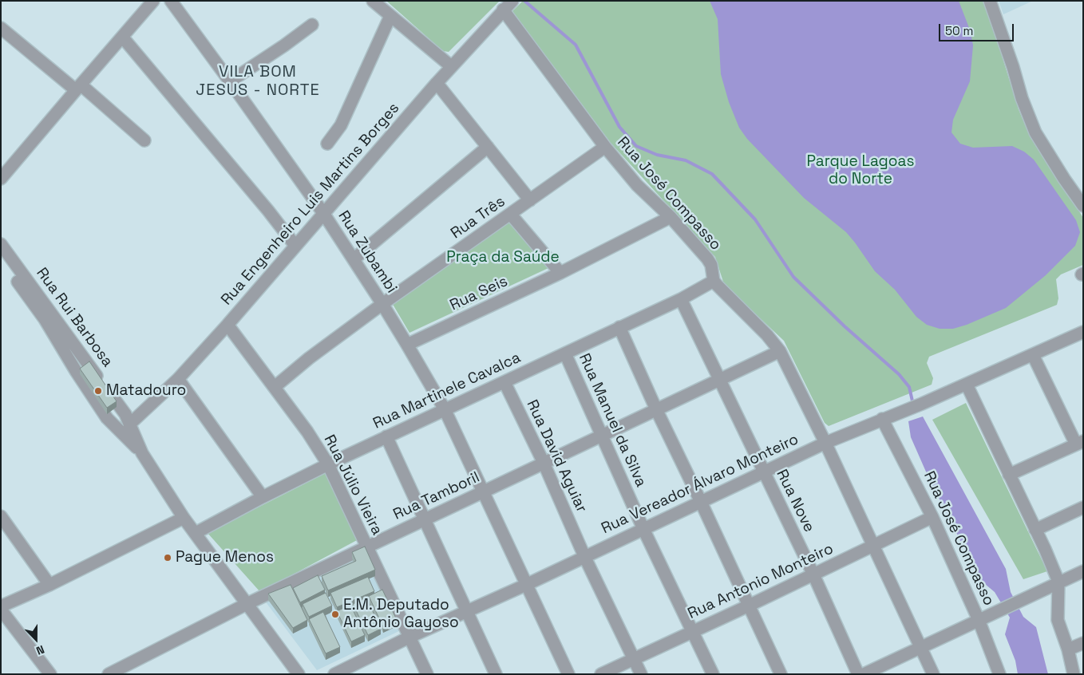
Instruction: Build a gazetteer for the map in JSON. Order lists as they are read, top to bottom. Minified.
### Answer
{"streets":{"street":["Rua José Compasso","Rua Engenheiro Luis Martins Borges","Rua Três","Rua Zubambi","Rua Seis","Rua Rui Barbosa","Rua Martinele Cavalca","Rua Manuel da Silva","Rua David Aguiar","Rua Vereador Álvaro Monteiro","Rua Júlio Vieira","Rua Tamboril","Rua Nove","Rua Antonio Monteiro"]},"crossings":[["Rua José Compasso","Rua Engenheiro Luis Martins Borges"],["Rua José Compasso","Rua Três"],["Rua José Compasso","Rua Seis"],["Rua José Compasso","Rua Martinele Cavalca"],["Rua José Compasso","Rua Vereador Álvaro Monteiro"],["Rua José Compasso","Rua Antonio Monteiro"],["Rua Engenheiro Luis Martins Borges","Rua Zubambi"],["Rua Engenheiro Luis Martins Borges","Rua Rui Barbosa"],["Rua Engenheiro Luis Martins Borges","Rua Júlio Vieira"],["Rua Três","Rua Zubambi"],["Rua Três","Rua Júlio Vieira"],["Rua Zubambi","Rua Seis"],["Rua Zubambi","Rua Martinele Cavalca"],["Rua Zubambi","Rua Vereador Álvaro Monteiro"],["Rua Zubambi","Rua Tamboril"],["Rua Rui Barbosa","Rua Martinele Cavalca"],["Rua Rui Barbosa","Rua Tamboril"],["Rua Martinele Cavalca","Rua Manuel da Silva"],["Rua Martinele Cavalca","Rua David Aguiar"],["Rua Martinele Cavalca","Rua Júlio Vieira"],["Rua Martinele Cavalca","Rua Nove"],["Rua Manuel da Silva","Rua Vereador Álvaro Monteiro"],["Rua Manuel da Silva","Rua Tamboril"],["Rua Manuel da Silva","Rua Antonio Monteiro"],["Rua David Aguiar","Rua Vereador Álvaro Monteiro"],["Rua David Aguiar","Rua Tamboril"],["Rua David Aguiar","Rua Antonio Monteiro"],["Rua Vereador Álvaro Monteiro","Rua Júlio Vieira"],["Rua Vereador Álvaro Monteiro","Rua Nove"],["Rua Júlio Vieira","Rua Tamboril"],["Rua Tamboril","Rua Nove"],["Rua Nove","Rua Antonio Monteiro"]],"districts":["VILA BOM JESUS - NORTE"],"parks":["Parque Lagoas do Norte","Praça da Saúde"],"places":["Matadouro","Pague Menos","E.M. Deputado Antônio Gayoso"],"scale_bar":"50 m","north":"bottom"}
